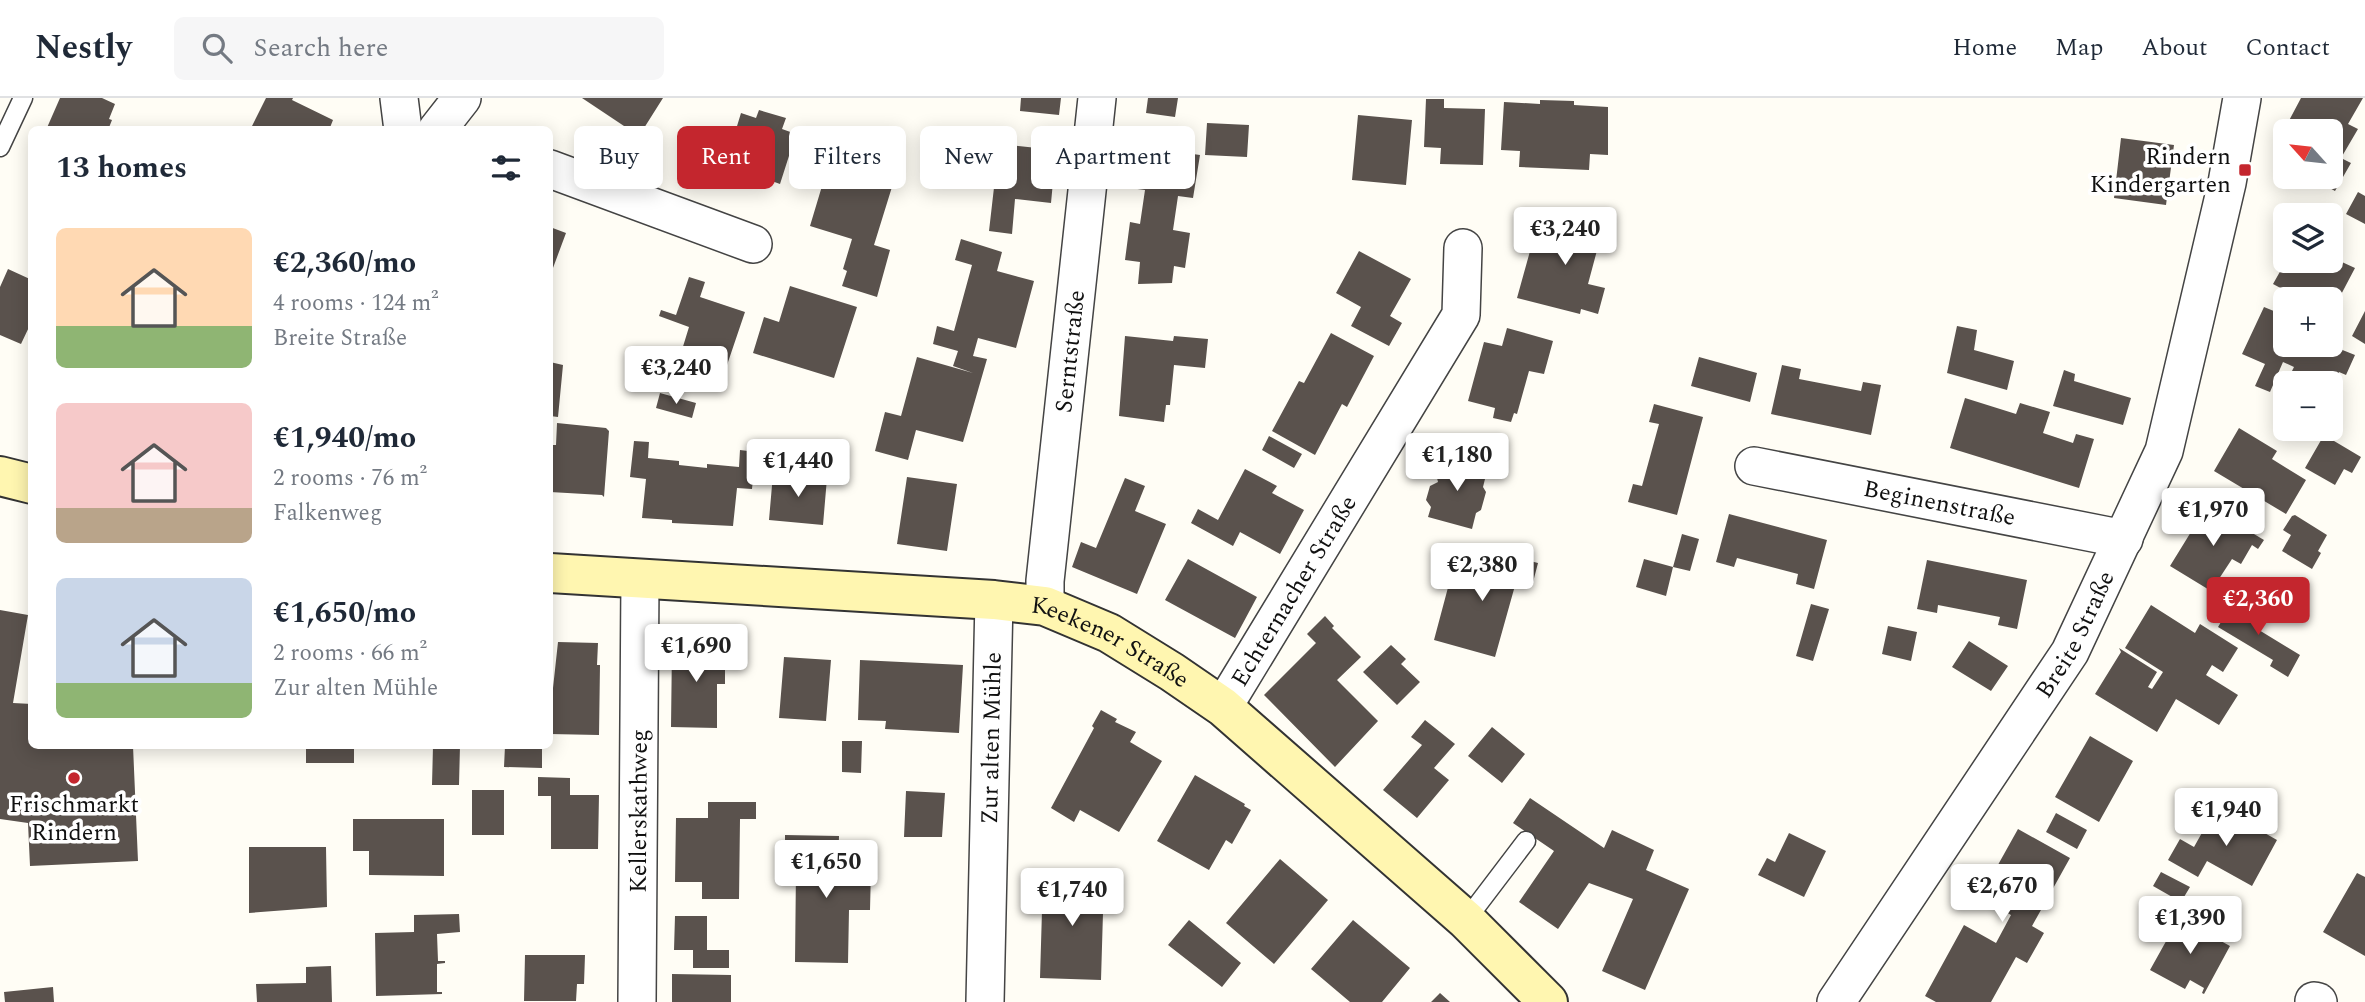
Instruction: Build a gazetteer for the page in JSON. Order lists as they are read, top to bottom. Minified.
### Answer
{"streets":{"main road":["Keekener Straße"],"street":["Serntstraße","Beginenstraße","Echternacher Straße","Breite Straße","Zur alten Mühle","Kellerskathweg"]},"crossings":[["Serntstraße","Keekener Straße"],["Beginenstraße","Breite Straße"],["Echternacher Straße","Keekener Straße"],["Keekener Straße","Zur alten Mühle"],["Keekener Straße","Kellerskathweg"]],"places":{"transit":["Rindern Kindergarten"],"other":["Frischmarkt Rindern"]},"north":"top left","page":{"header":"Nestly","search":"Search here","nav":["Home","Map","About","Contact"],"map_buttons":["+","−"],"chip":["Buy","Rent","Filters","New","Apartment"],"heading":"13 homes","price":["€3,240","€3,240","€1,180","€1,440","€1,970","€2,380","€2,360","€1,690","€1,940","€1,650","€2,670","€1,740","€1,390"],"list":[{"name":"€2,360/mo","note":"4 rooms · 124 m² · Breite Straße"},{"name":"€1,940/mo","note":"2 rooms · 76 m² · Falkenweg"},{"name":"€1,650/mo","note":"2 rooms · 66 m² · Zur alten Mühle"}]}}
